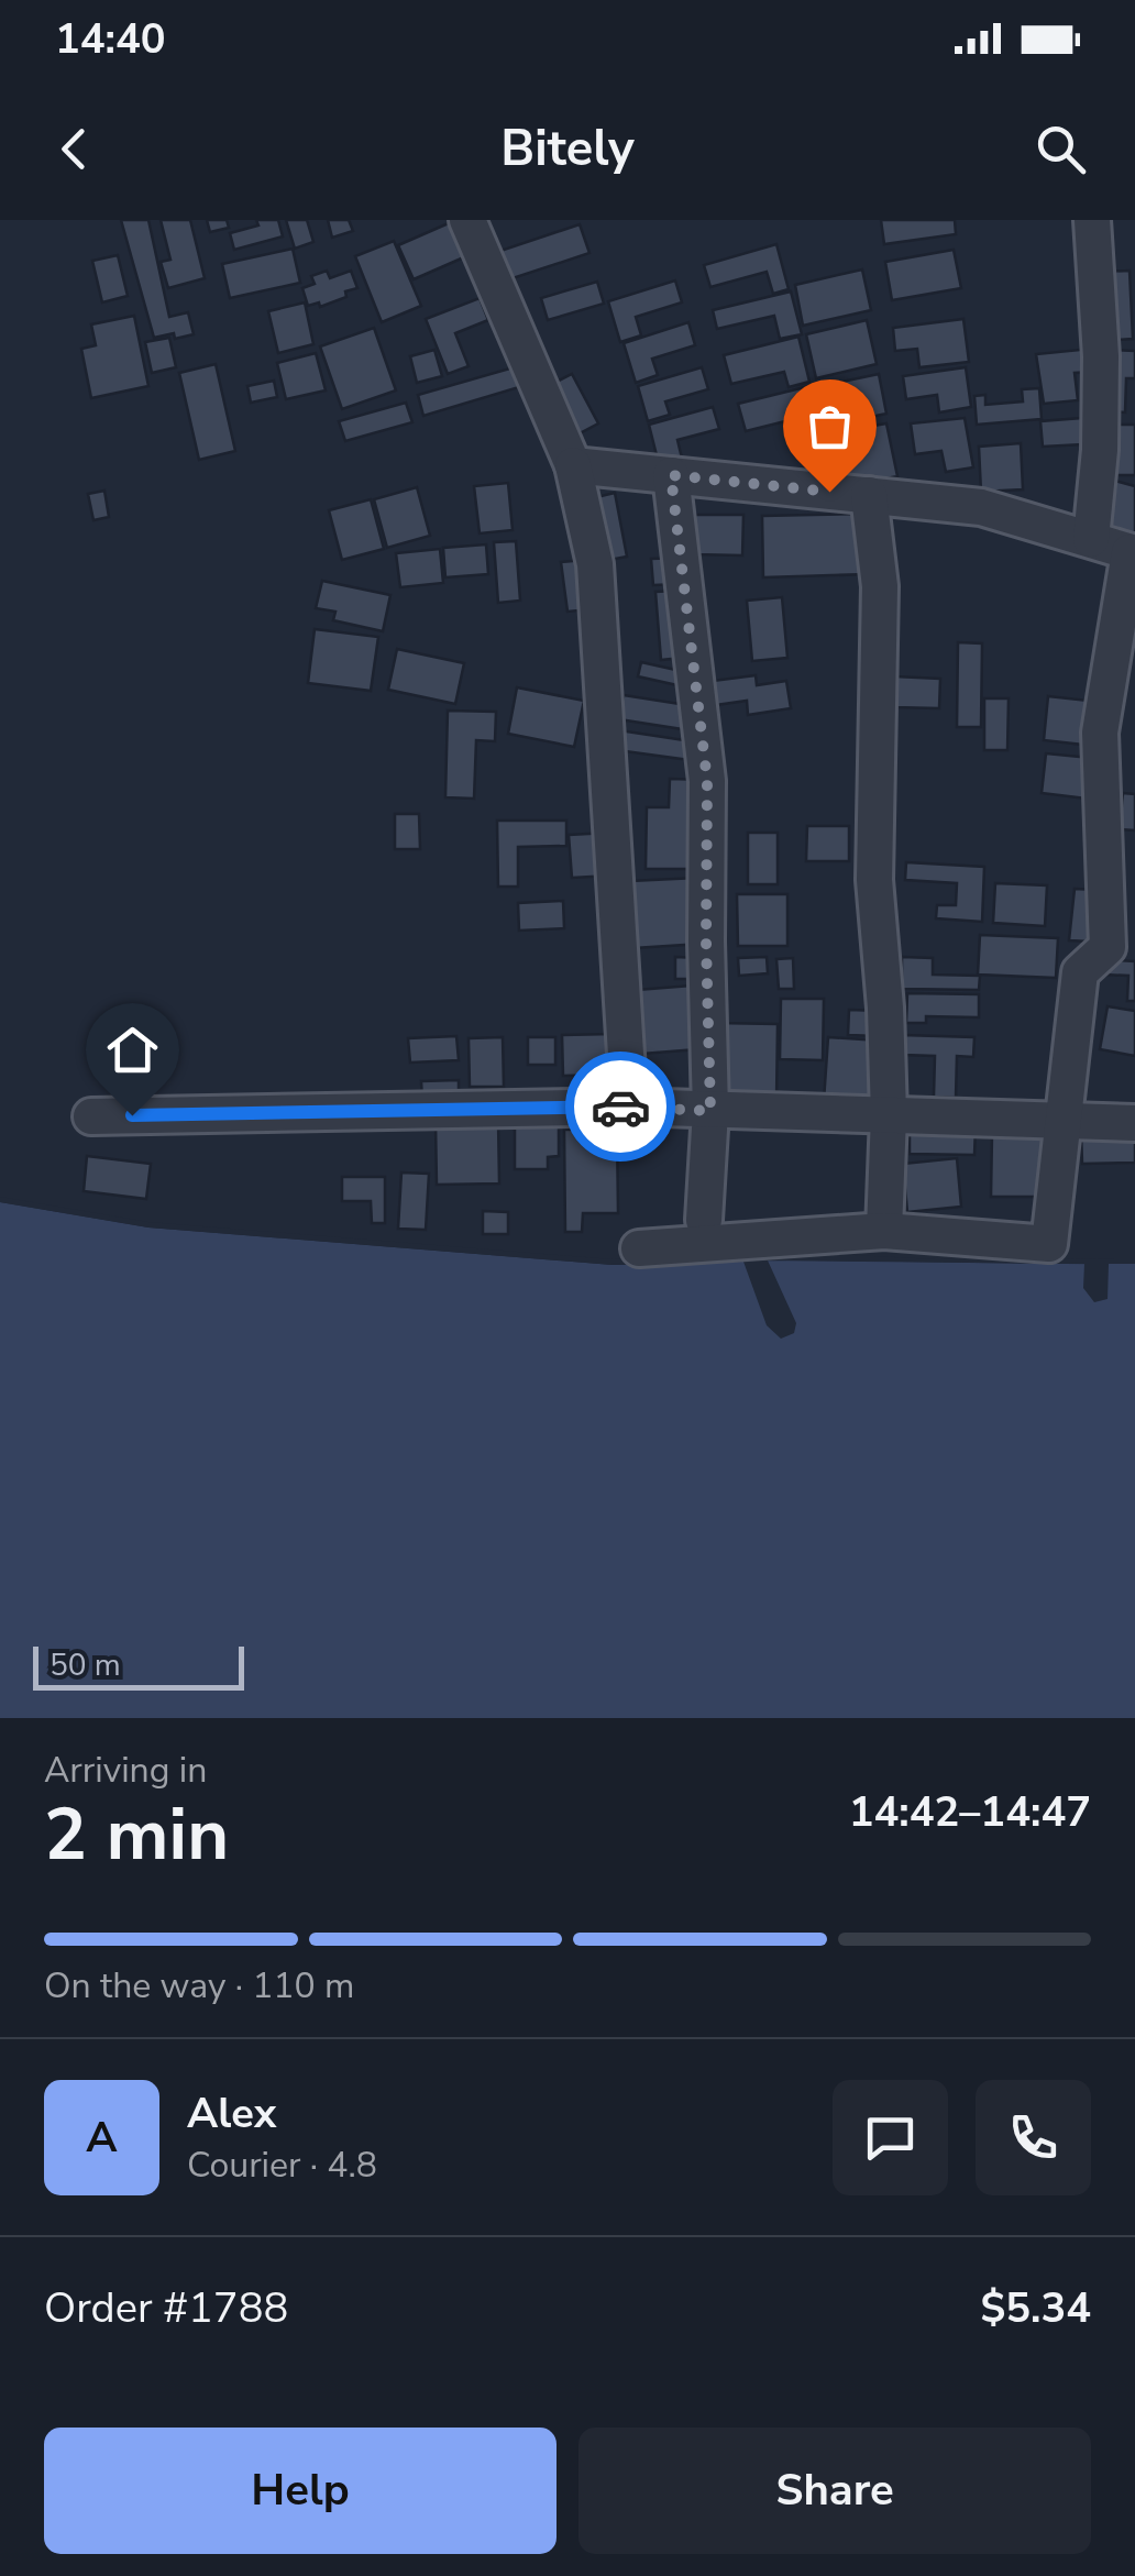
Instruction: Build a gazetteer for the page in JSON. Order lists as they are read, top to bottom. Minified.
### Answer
{"scale_bar":"50 m","page":{"status":"14:40","header":"Bitely","scale":"50 m","heading":["2 min","Arriving in","14:42–14:47"],"panel":["Alex","Courier · 4.8","Order #1788","$5.34"],"bar":"On the way · 110 m","round":"A","buttons":["Help","Share"]}}
